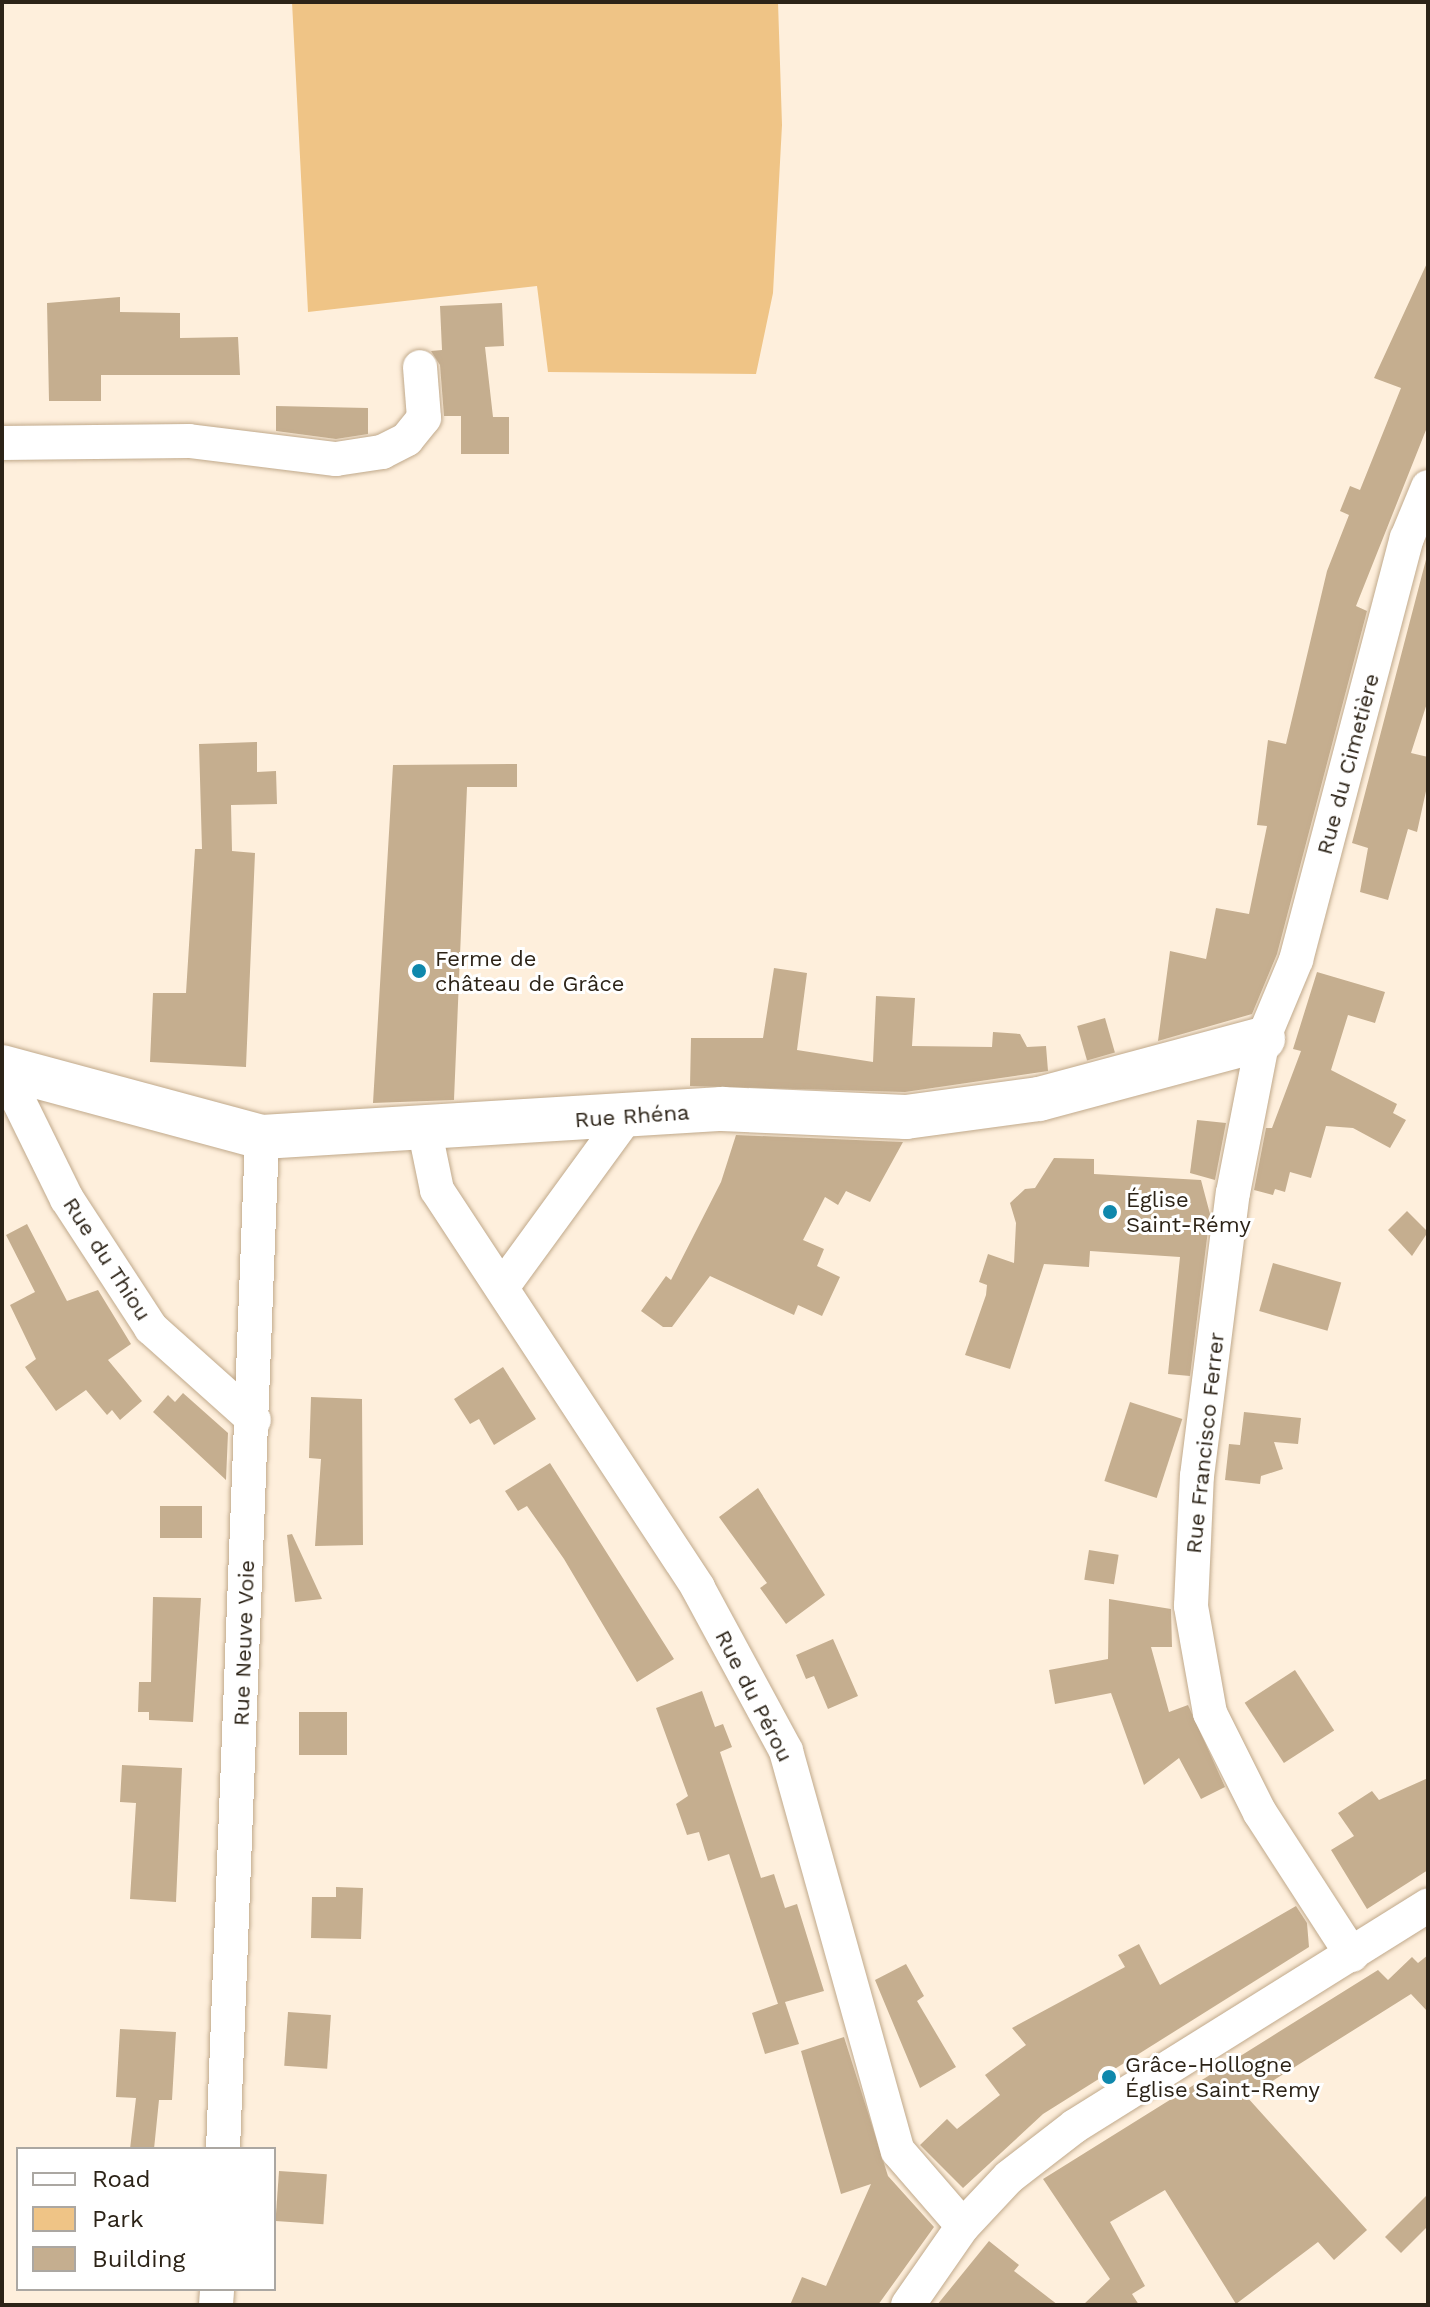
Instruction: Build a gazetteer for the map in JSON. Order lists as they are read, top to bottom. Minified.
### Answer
{"streets":{"street":["Rue du Cimetière","Rue Rhéna","Rue du Thiou","Rue Francisco Ferrer","Rue Neuve Voie","Rue du Pérou"]},"crossings":[["Rue du Cimetière","Rue Rhéna"],["Rue du Cimetière","Rue Francisco Ferrer"],["Rue Rhéna","Rue du Thiou"],["Rue Rhéna","Rue Francisco Ferrer"],["Rue Rhéna","Rue Neuve Voie"],["Rue Rhéna","Rue du Pérou"],["Rue du Thiou","Rue Neuve Voie"]],"places":["Ferme de château de Grâce","Église Saint-Rémy","Grâce-Hollogne Église Saint-Remy"],"legend":["Road","Park","Building"]}
